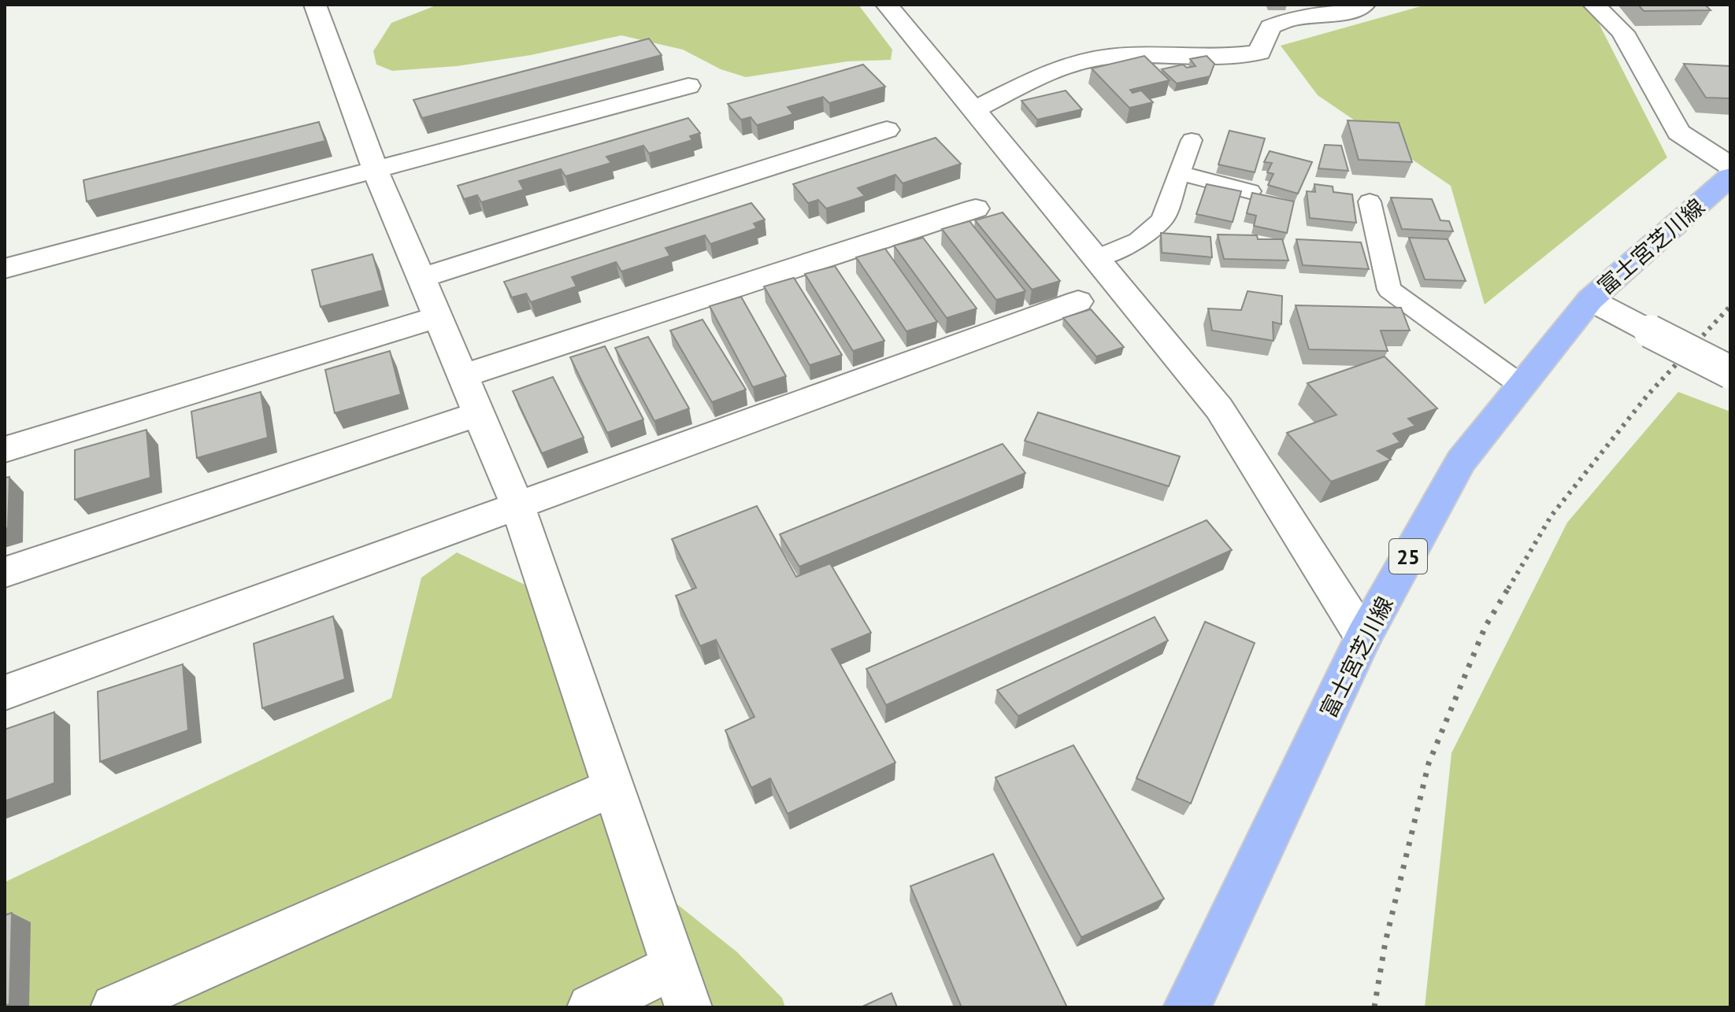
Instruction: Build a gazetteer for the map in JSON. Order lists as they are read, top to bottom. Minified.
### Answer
{"streets":{"main road":["富士宮芝川線","25"]}}
